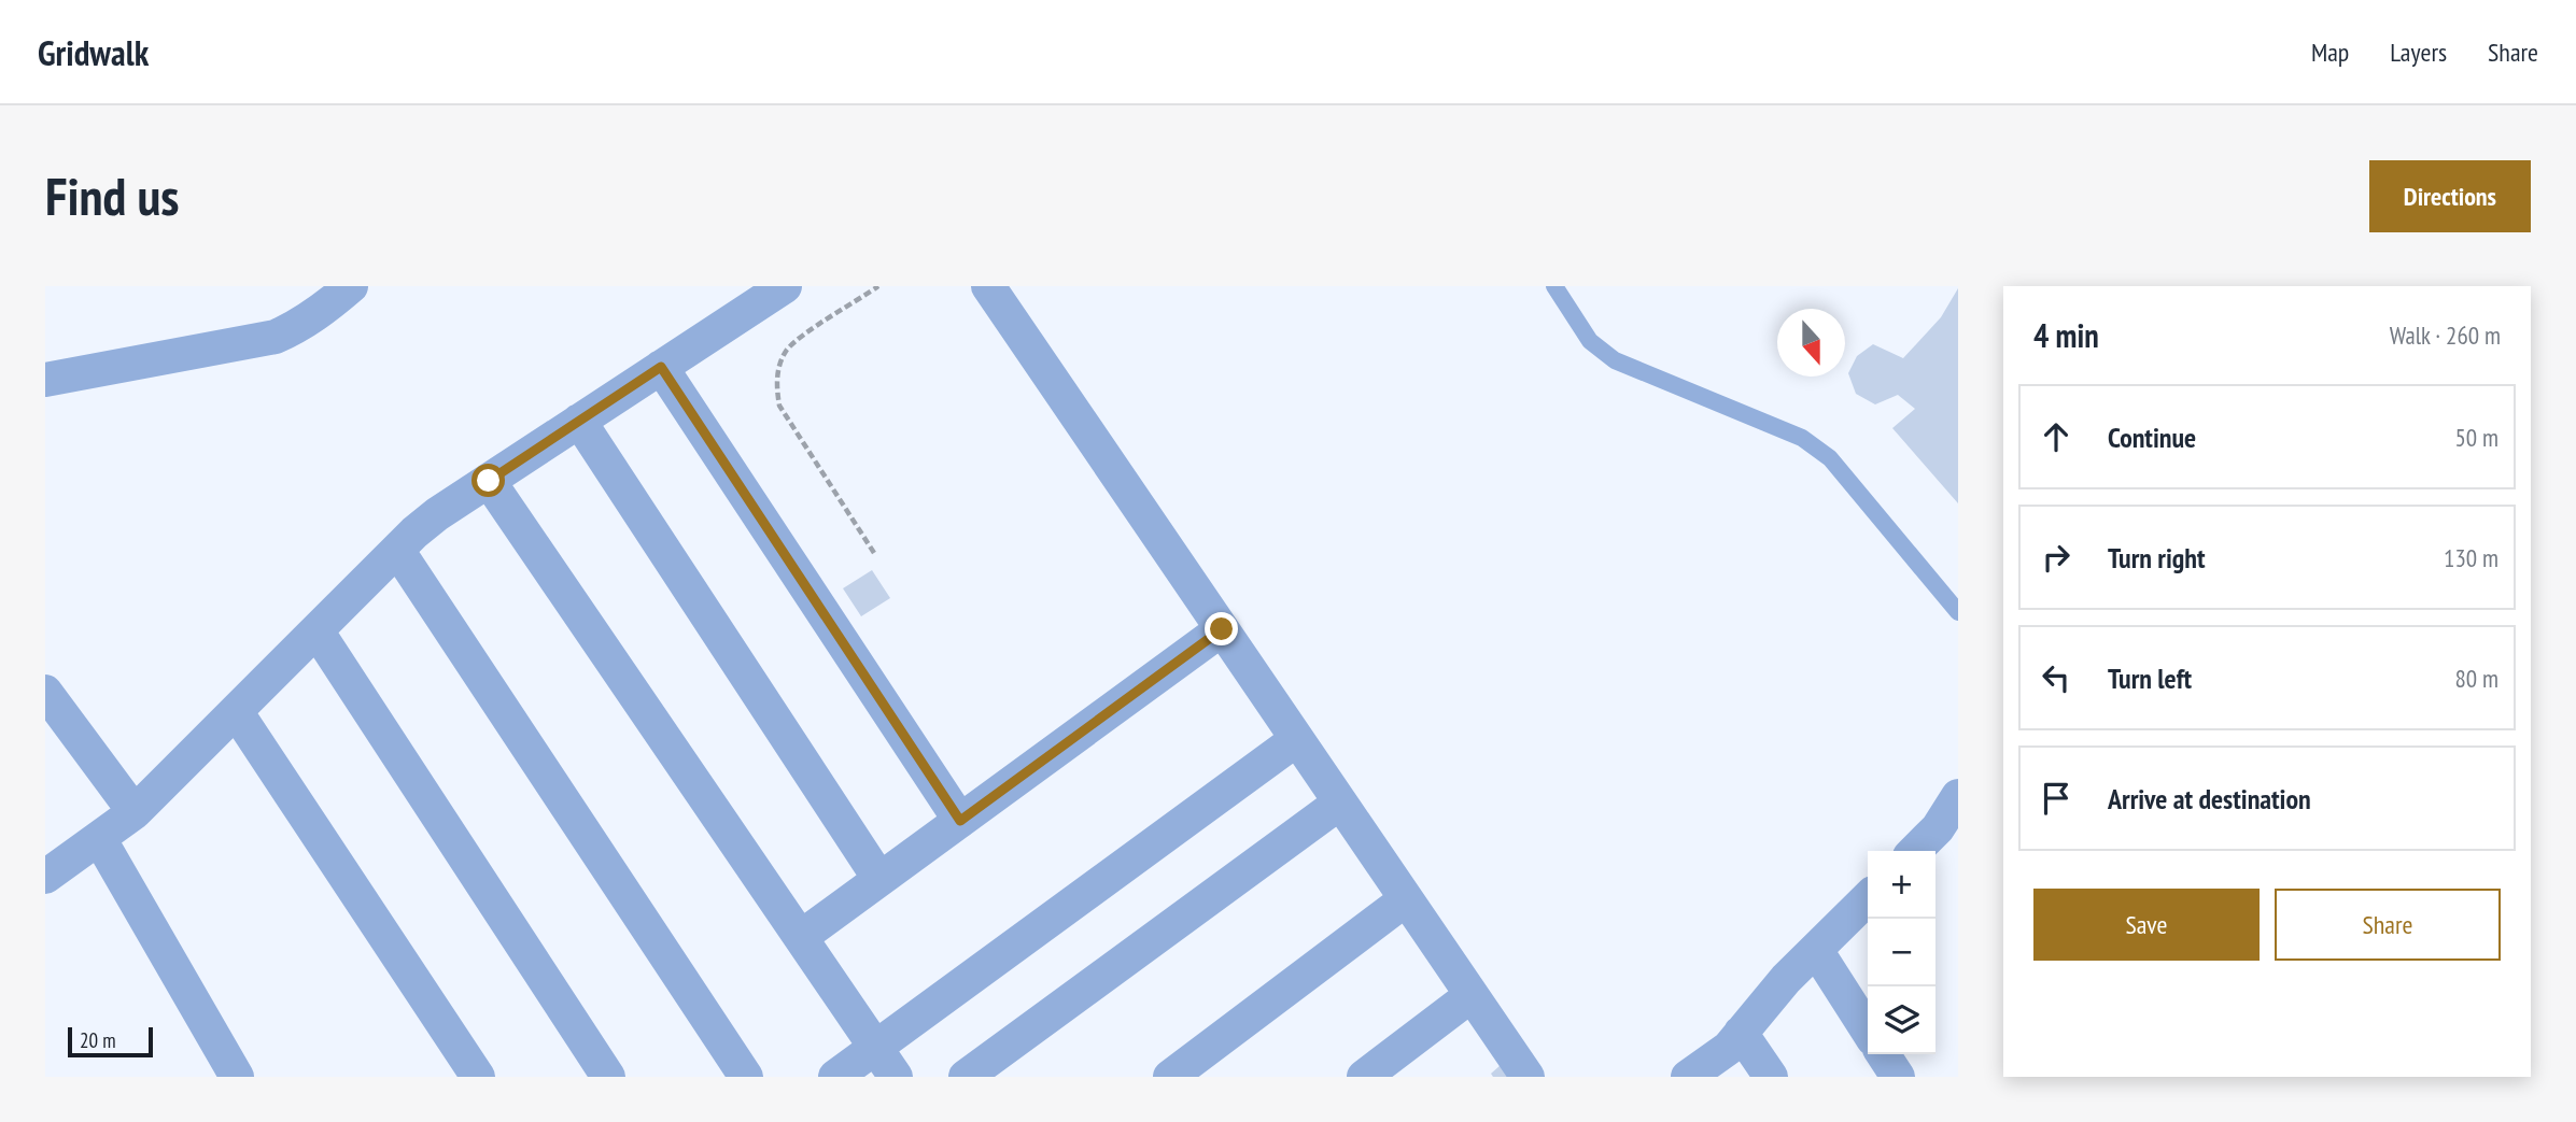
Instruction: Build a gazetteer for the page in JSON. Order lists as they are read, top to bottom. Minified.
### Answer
{"scale_bar":"20 m","north":"bottom","page":{"header":"Gridwalk","nav":["Map","Layers","Share"],"buttons":["Directions",["Save","Share"]],"title":"Find us","heading":["4 min","Walk · 260 m"],"list":[["Continue","50 m"],["Turn right","130 m"],["Turn left","80 m"],"Arrive at destination"],"map_buttons":["+","−"],"scale":"20 m"}}
